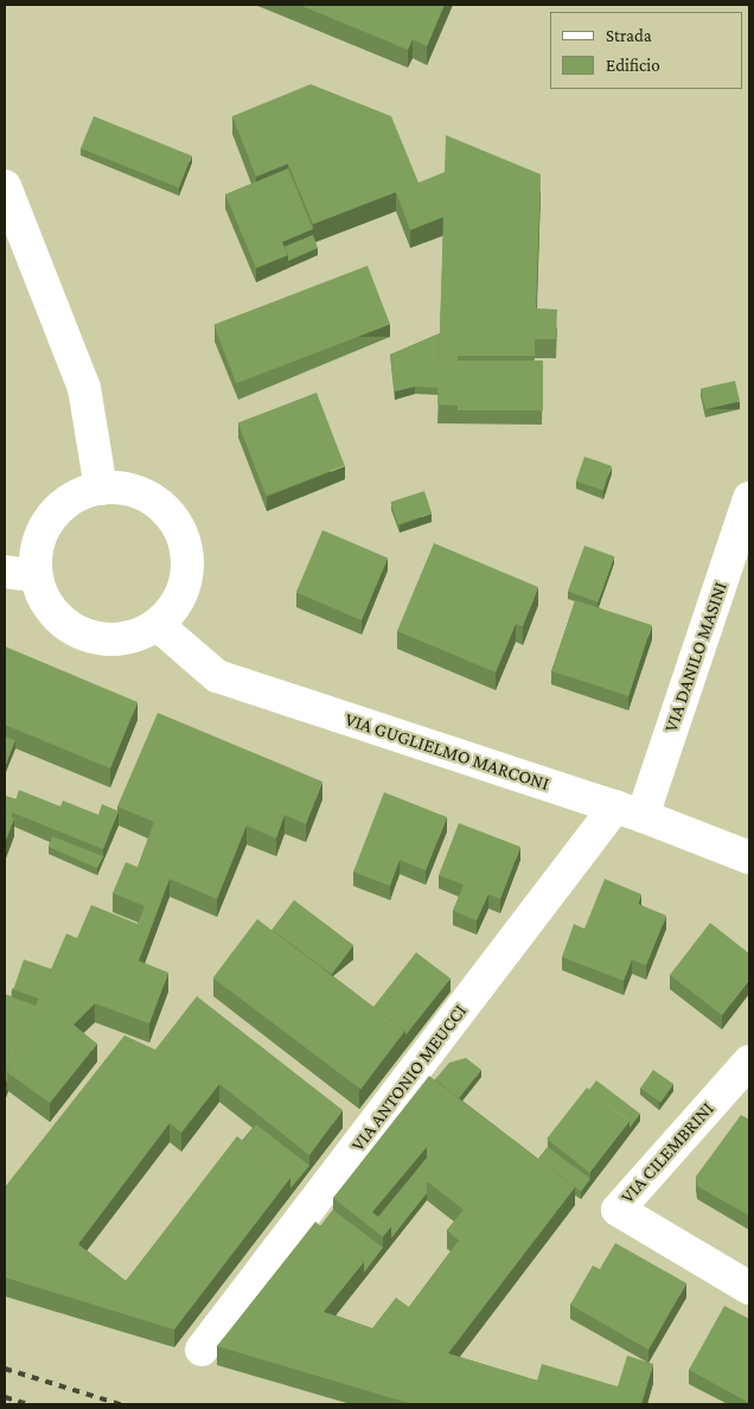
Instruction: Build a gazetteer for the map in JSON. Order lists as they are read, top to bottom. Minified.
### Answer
{"streets":{"street":["VIA DANILO MASINI","VIA GUGLIELMO MARCONI","VIA ANTONIO MEUCCI","VIA CILEMBRINI"]},"crossings":[["VIA DANILO MASINI","VIA GUGLIELMO MARCONI"],["VIA DANILO MASINI","VIA ANTONIO MEUCCI"],["VIA GUGLIELMO MARCONI","VIA ANTONIO MEUCCI"]],"legend":["Strada","Edificio"]}
